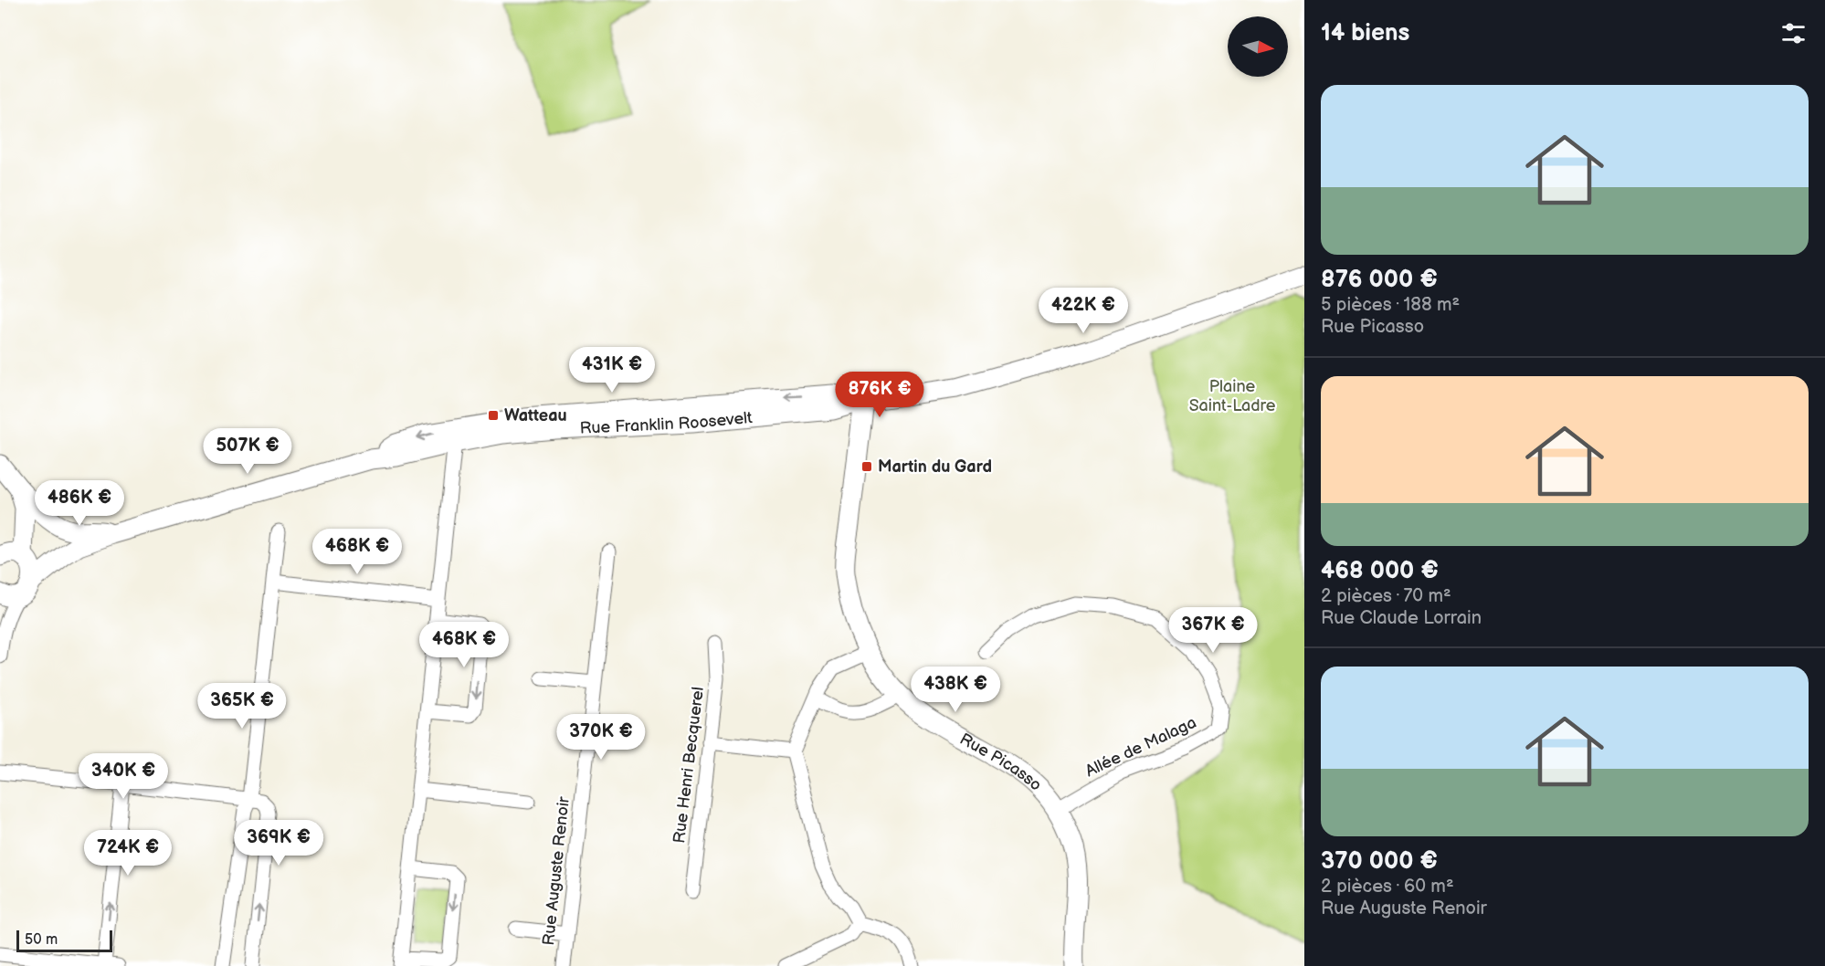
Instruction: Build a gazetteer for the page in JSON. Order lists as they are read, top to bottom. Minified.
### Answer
{"streets":{"main road":["Rue Franklin Roosevelt","Rue Picasso"],"street":["Allée de Malaga","Rue Henri Becquerel","Rue Auguste Renoir"]},"crossings":[["Rue Franklin Roosevelt","Rue Picasso"],["Allée de Malaga","Rue Picasso"]],"parks":["Plaine Saint-Ladre"],"places":{"transit":["Watteau","Martin du Gard"]},"scale_bar":"50 m","north":"right","page":{"heading":"14 biens","list":[{"name":"876 000 €","note":"5 pièces · 188 m² · Rue Picasso"},{"name":"468 000 €","note":"2 pièces · 70 m² · Rue Claude Lorrain"},{"name":"370 000 €","note":"2 pièces · 60 m² · Rue Auguste Renoir"}],"price":["422K €","431K €","876K €","507K €","486K €","468K €","367K €","468K €","438K €","365K €","370K €","340K €","369K €","724K €"],"scale":"50 m"}}
